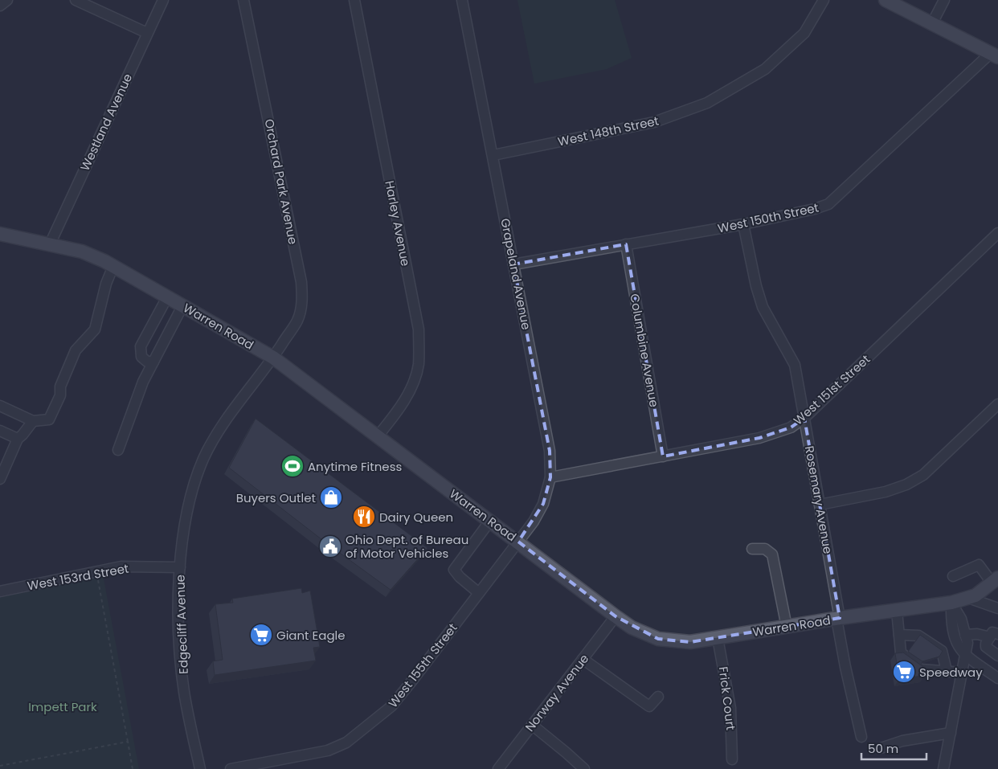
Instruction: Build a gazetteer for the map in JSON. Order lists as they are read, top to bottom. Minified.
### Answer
{"streets":{"main road":["Warren Road"],"street":["Westland Avenue","West 148th Street","Orchard Park Avenue","West 150th Street","Harley Avenue","Grapeland Avenue","Columbine Avenue","West 151st Street","Rosemary Avenue","West 153rd Street","Edgecliff Avenue","West 155th Street","Norway Avenue","Frick Court"]},"crossings":[["Westland Avenue","Warren Road"],["West 148th Street","Grapeland Avenue"],["Orchard Park Avenue","Warren Road"],["Orchard Park Avenue","Edgecliff Avenue"],["West 150th Street","Grapeland Avenue"],["West 150th Street","Columbine Avenue"],["West 150th Street","Rosemary Avenue"],["Harley Avenue","Warren Road"],["Grapeland Avenue","Warren Road"],["Grapeland Avenue","West 151st Street"],["Grapeland Avenue","West 155th Street"],["Warren Road","Rosemary Avenue"],["Warren Road","Edgecliff Avenue"],["Warren Road","West 155th Street"],["Warren Road","Norway Avenue"],["Warren Road","Frick Court"],["Columbine Avenue","West 151st Street"],["West 151st Street","Rosemary Avenue"],["West 153rd Street","Edgecliff Avenue"]],"parks":["Impett Park"],"places":{"sports":["Anytime Fitness"],"shop":["Buyers Outlet"],"restaurant":["Dairy Queen"],"public building":["Ohio Dept. of Bureau of Motor Vehicles"],"supermarket":["Giant Eagle","Speedway"]},"scale_bar":"50 m"}
